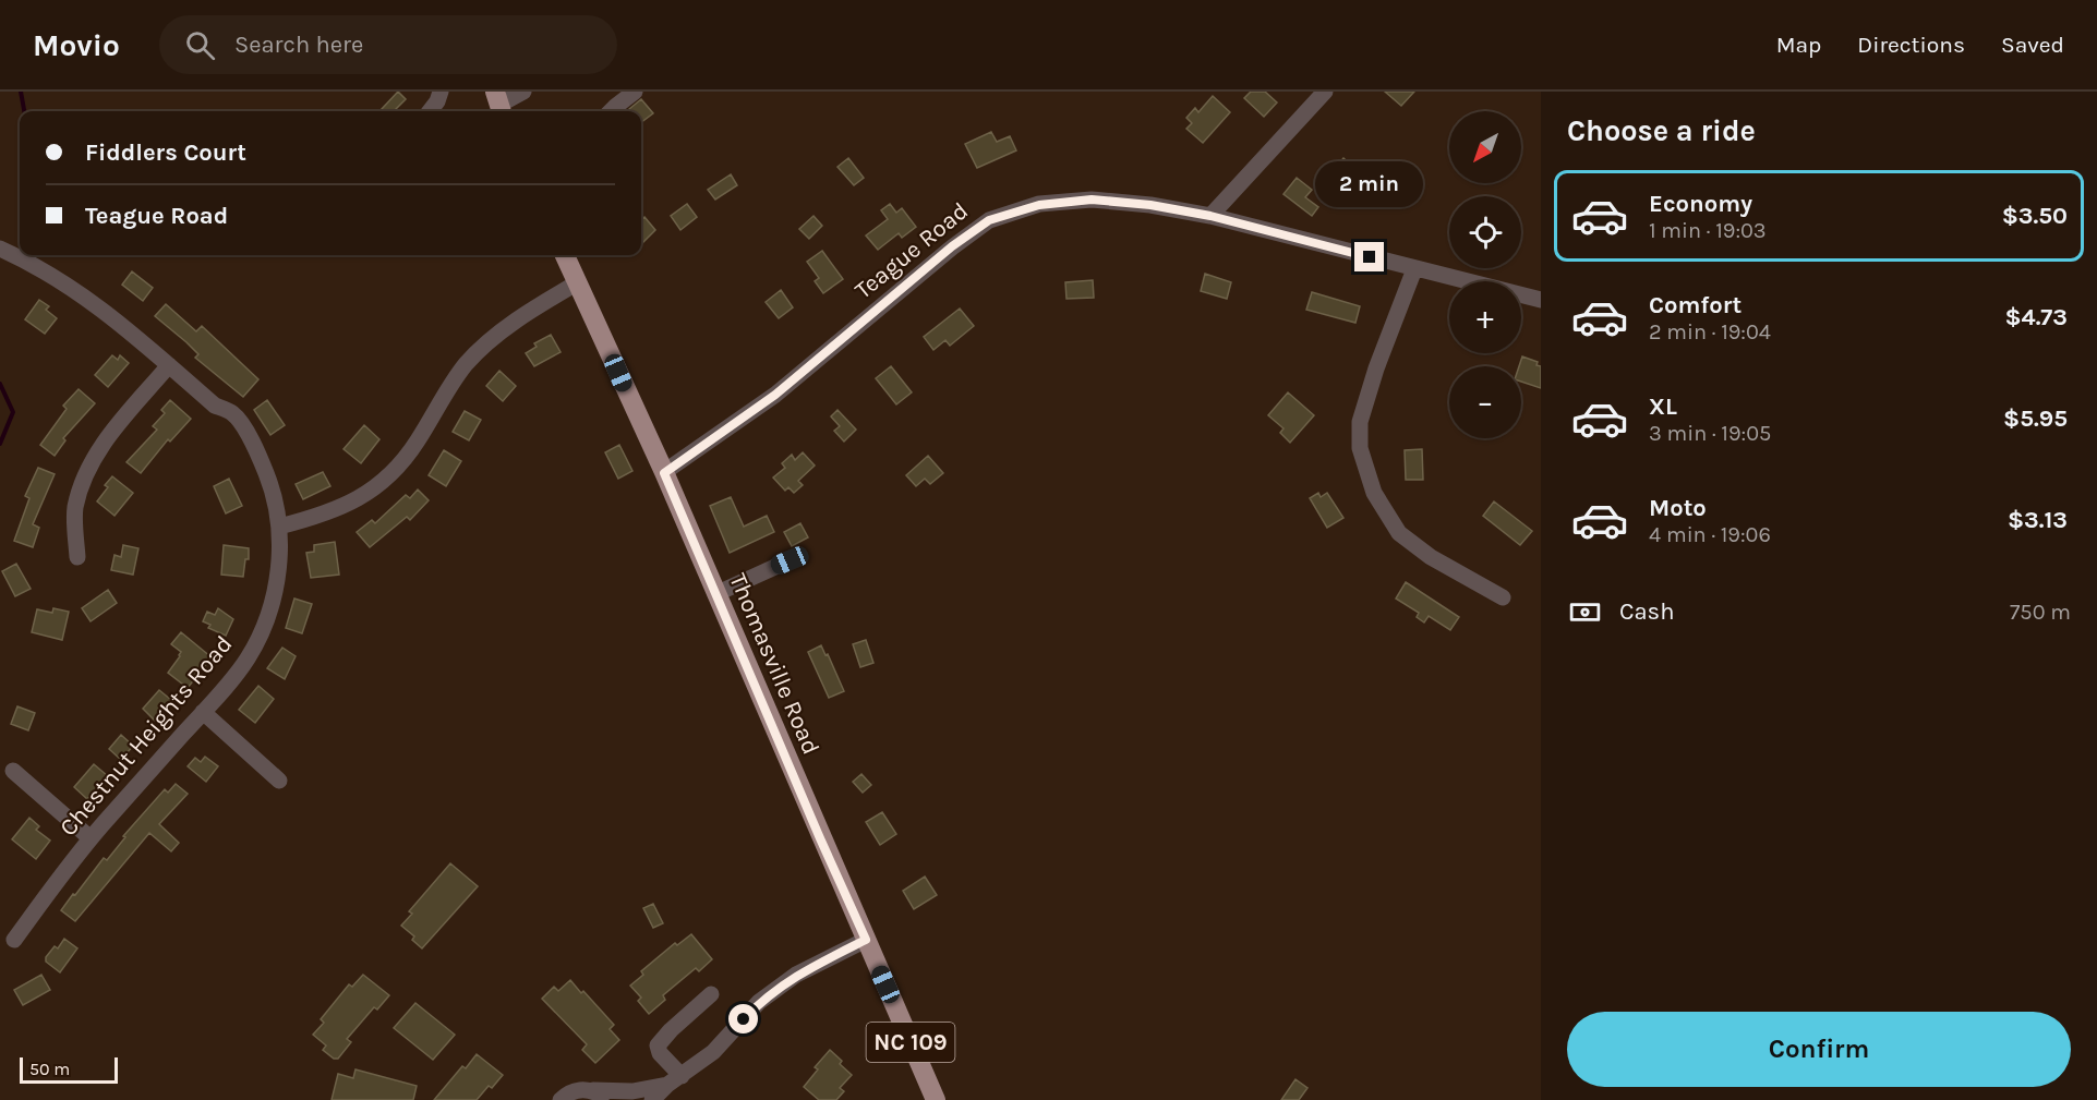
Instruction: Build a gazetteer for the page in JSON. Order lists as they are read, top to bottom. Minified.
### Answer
{"streets":{"main road":["Thomasville Road","NC 109"],"street":["Teague Road","Chestnut Heights Road"]},"crossings":[["Teague Road","Thomasville Road"]],"scale_bar":"50 m","north":"bottom left","page":{"header":"Movio","search":"Search here","nav":["Map","Directions","Saved"],"heading":"Choose a ride","map_buttons":["+","−"],"banner":["Fiddlers Court","Teague Road"],"bubble":"2 min","list":[{"name":"Economy","note":"1 min · 19:03","value":"$3.50"},{"name":"Comfort","note":"2 min · 19:04","value":"$4.73"},{"name":"XL","note":"3 min · 19:05","value":"$5.95"},{"name":"Moto","note":"4 min · 19:06","value":"$3.13"}],"pay":["Cash","750 m"],"buttons":"Confirm","scale":"50 m"}}
